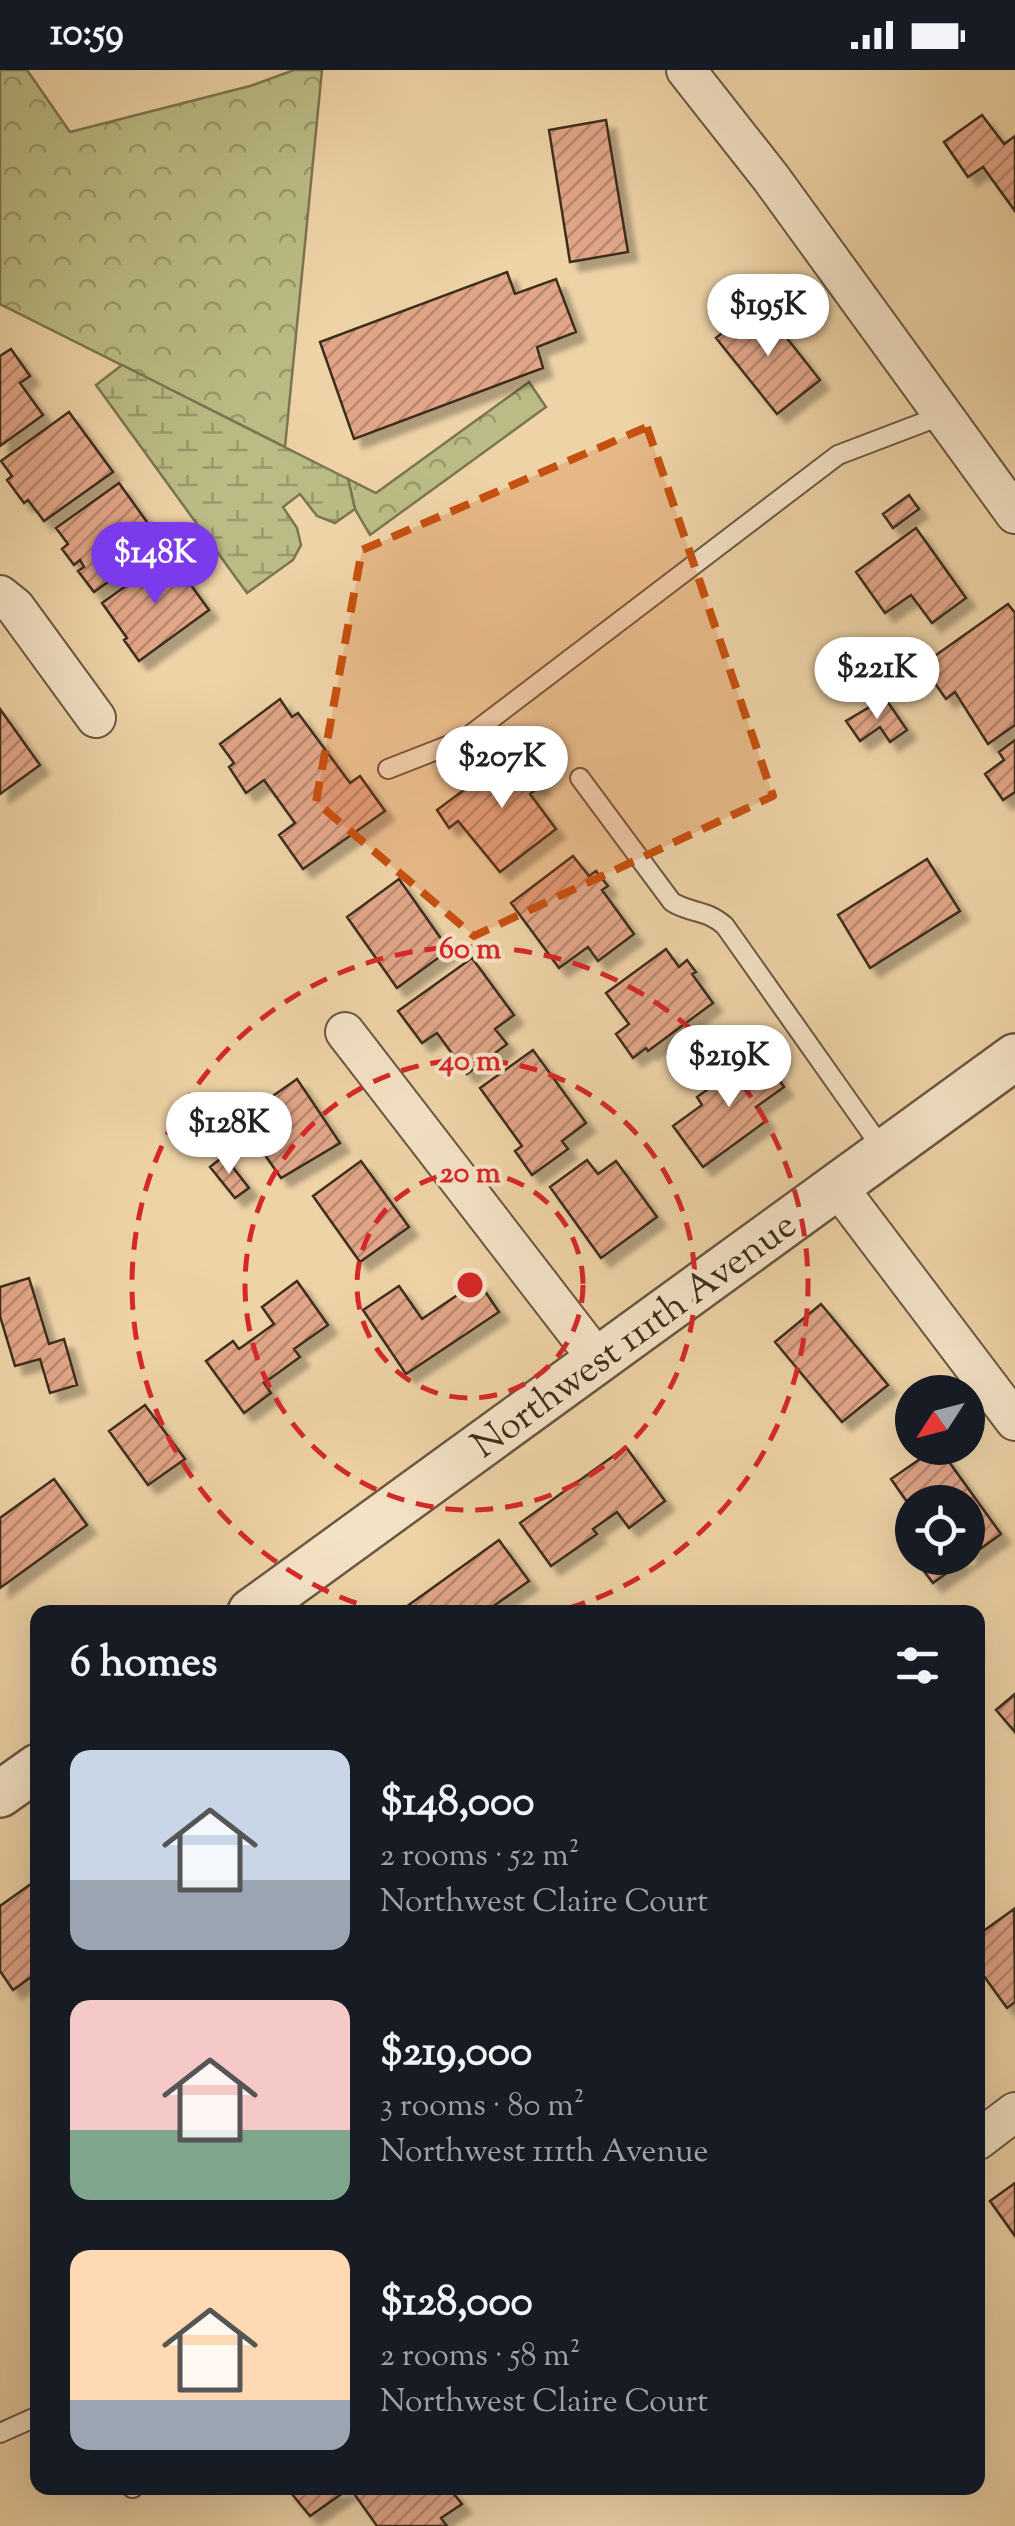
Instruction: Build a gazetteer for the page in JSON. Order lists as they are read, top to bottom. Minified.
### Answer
{"streets":{"street":["Northwest 111th Avenue"]},"north":"bottom left","page":{"status":"10:59","price":["$195K","$148K","$221K","$207K","$219K","$128K"],"heading":"6 homes","list":[{"name":"$148,000","note":"2 rooms · 52 m² · Northwest Claire Court"},{"name":"$219,000","note":"3 rooms · 80 m² · Northwest 111th Avenue"},{"name":"$128,000","note":"2 rooms · 58 m² · Northwest Claire Court"}]},"rings":["60 m","40 m","20 m"]}
